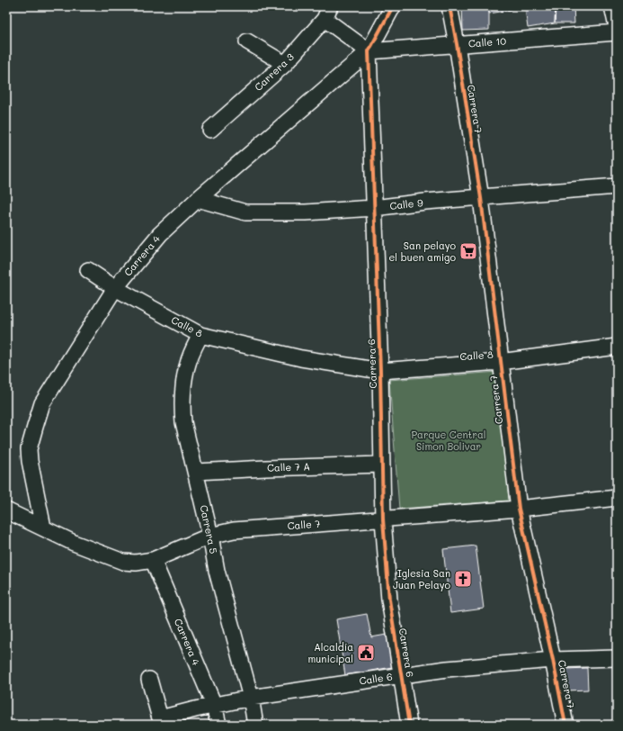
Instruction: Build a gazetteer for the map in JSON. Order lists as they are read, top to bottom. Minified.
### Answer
{"streets":{"street":["Calle 10","Carrera 3","Carrera 7","Calle 9","Carrera 4","Calle 8","Carrera 6","Calle 7 A","Calle 7","Carrera 5","Calle 6"]},"crossings":[["Calle 10","Carrera 7"],["Calle 10","Carrera 4"],["Calle 10","Carrera 6"],["Carrera 7","Calle 9"],["Carrera 7","Calle 8"],["Carrera 7","Calle 7"],["Carrera 7","Calle 6"],["Calle 9","Carrera 4"],["Calle 9","Carrera 6"],["Carrera 4","Calle 8"],["Carrera 4","Carrera 6"],["Carrera 4","Calle 7"],["Carrera 4","Calle 6"],["Calle 8","Carrera 6"],["Calle 8","Carrera 5"],["Carrera 6","Calle 7 A"],["Carrera 6","Calle 7"],["Carrera 6","Calle 6"],["Calle 7 A","Carrera 5"],["Calle 7","Carrera 5"],["Carrera 5","Calle 6"]],"parks":["Parque Central Simon Bolivar"],"places":{"supermarket":["San pelayo el buen amigo"],"church":["Iglesia San Juan Pelayo"],"public building":["Alcaldía municipal"]}}
